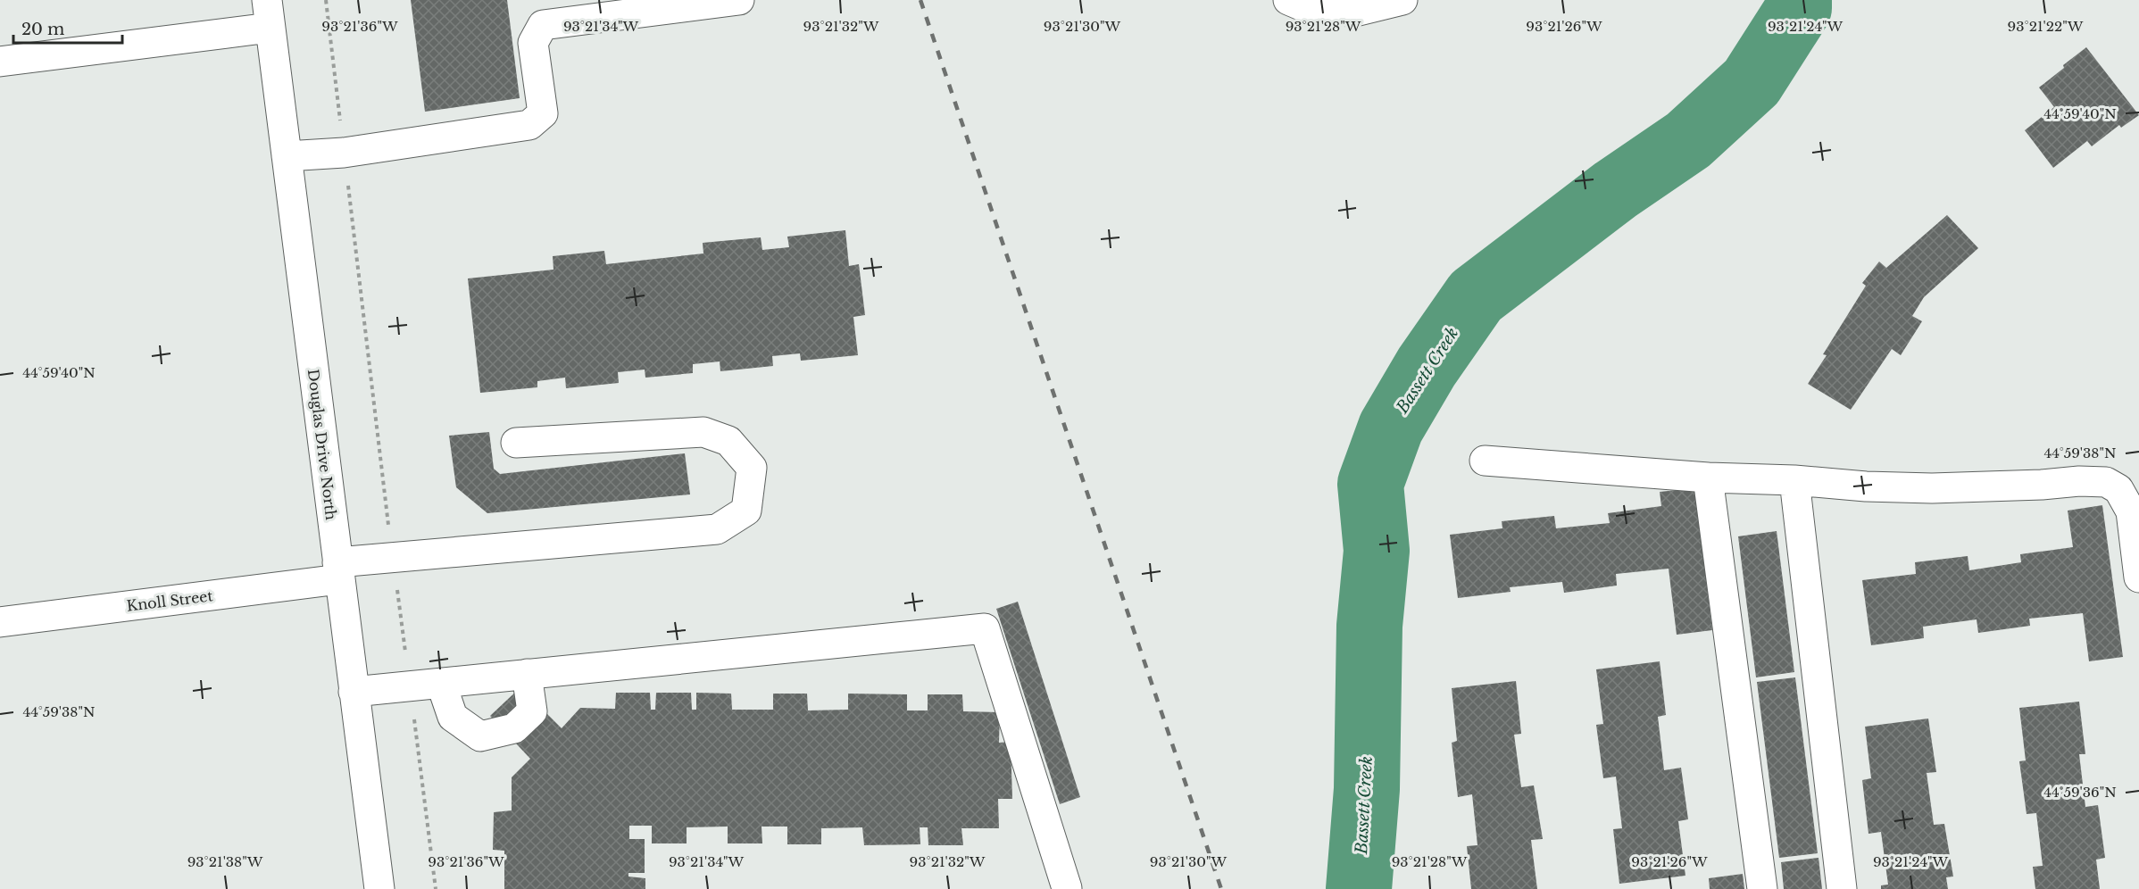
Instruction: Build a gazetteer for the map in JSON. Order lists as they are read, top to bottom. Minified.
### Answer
{"streets":{"street":["Douglas Drive North","Knoll Street"]},"crossings":[["Douglas Drive North","Knoll Street"]],"water":["Bassett Creek"],"scale_bar":"20 m","coordinates":["93°21'36\"W","93°21'34\"W","93°21'32\"W","93°21'30\"W","93°21'28\"W","93°21'26\"W","93°21'24\"W","93°21'22\"W","44°59'40\"N","44°59'38\"N","44°59'36\"N","93°21'38\"W"]}
